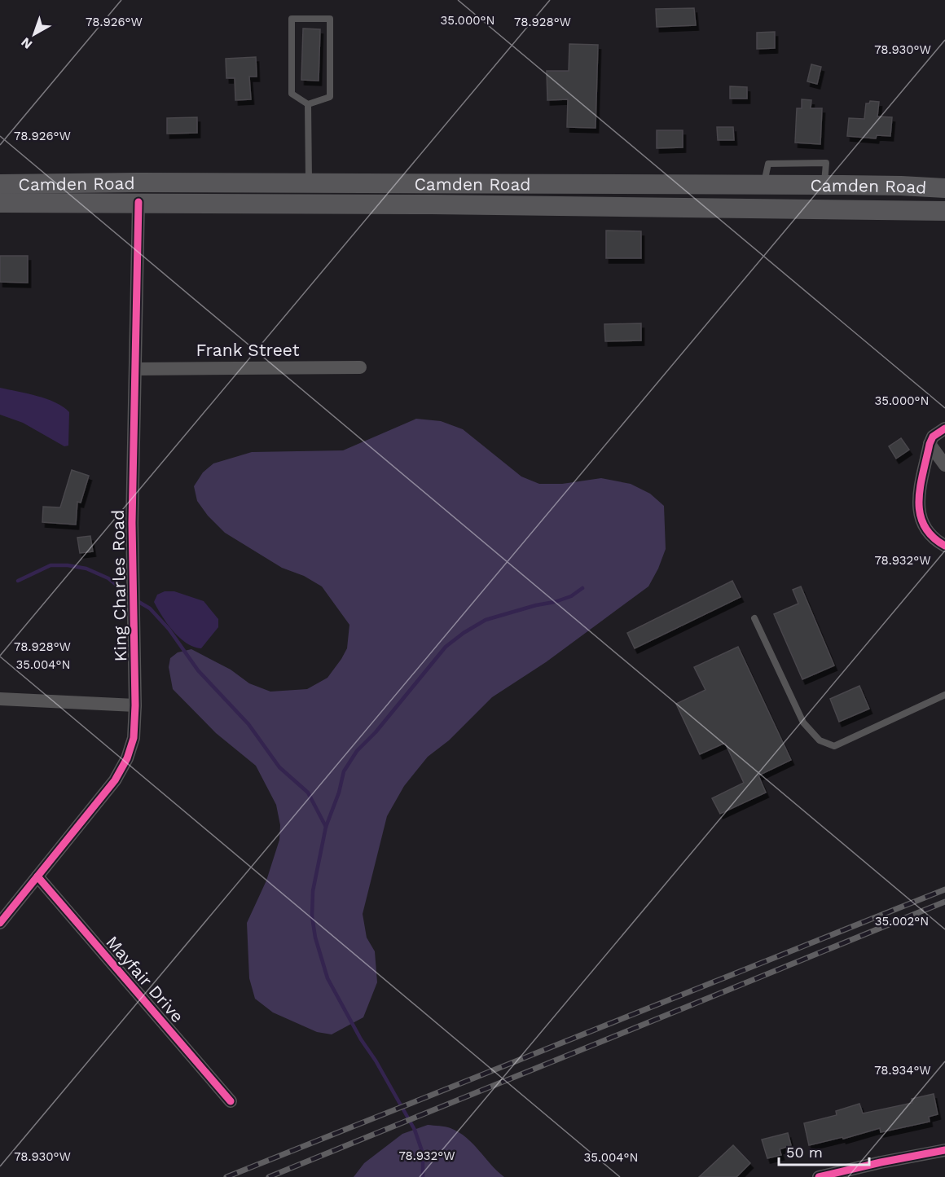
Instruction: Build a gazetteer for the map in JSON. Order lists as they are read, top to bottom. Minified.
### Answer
{"streets":{"main road":["Camden Road"],"street":["Frank Street","King Charles Road","Mayfair Drive"]},"crossings":[["Camden Road","King Charles Road"],["Frank Street","King Charles Road"],["King Charles Road","Mayfair Drive"]],"scale_bar":"50 m","north":"bottom left","coordinates":["35.000°N","78.926°W","78.928°W","78.930°W","78.932°W","35.004°N","35.002°N","78.934°W"]}
